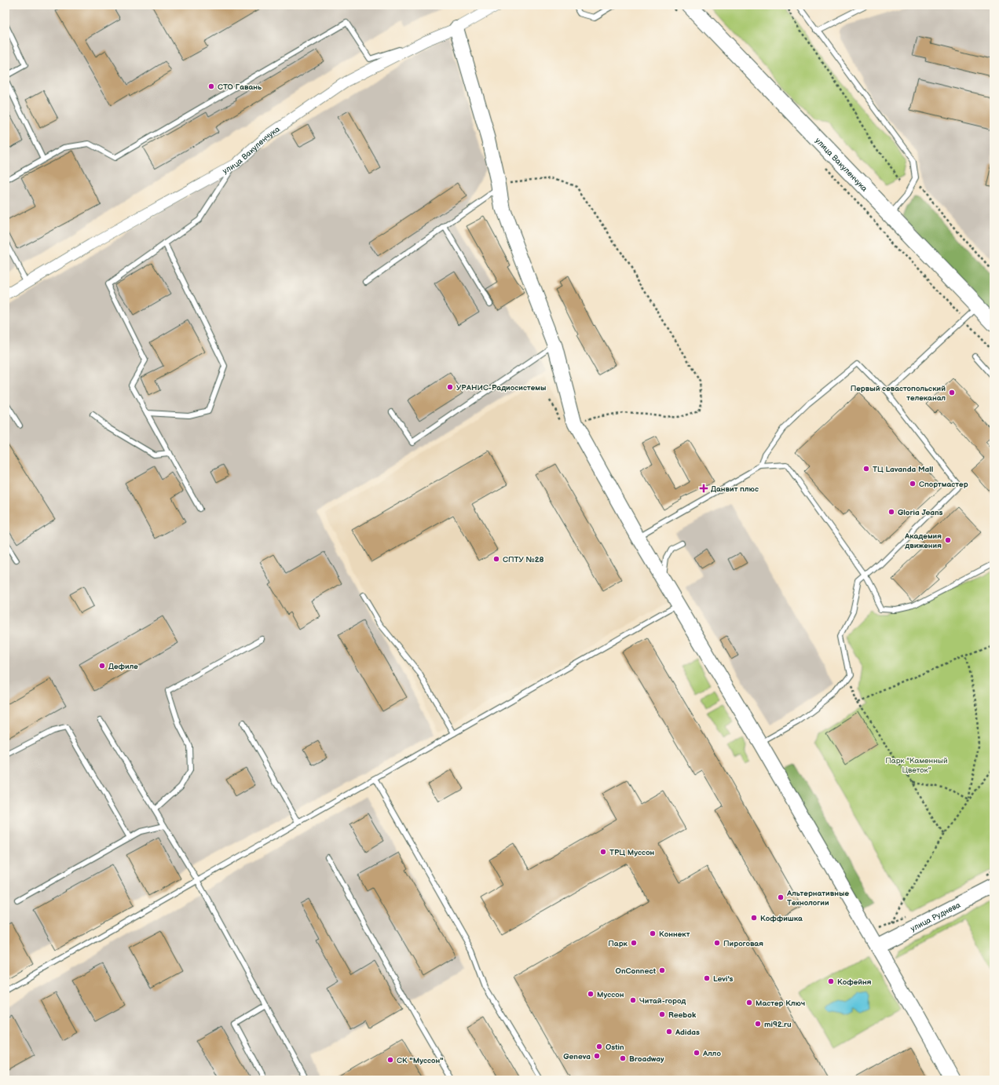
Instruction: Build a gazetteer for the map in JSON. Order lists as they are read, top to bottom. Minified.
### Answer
{"streets":{"main road":["улица Вакуленчука"],"street":["улица Руднева"]},"parks":["Парк \"Каменный Цветок\""],"places":{"other":["СТО Гавань","УРАНИС-Радиосистемы","Первый севастопольский телеканал","ТЦ Lavanda Mall","Спортмастер","Gloria Jeans","Академия движения","СПТУ №28","Дефиле","ТРЦ Муссон","Альтернативные Технологии","Коффишка","Коннект","Парк","Пироговая","OnConnect","Levi's","Кофейня","Муссон","Читай-город","Мастер Ключ","Reebok","mi92.ru","Adidas","Ostin","Алло","Geneva","Broadway","СК \"Муссон\""],"health":["Данвит плюс"]}}
